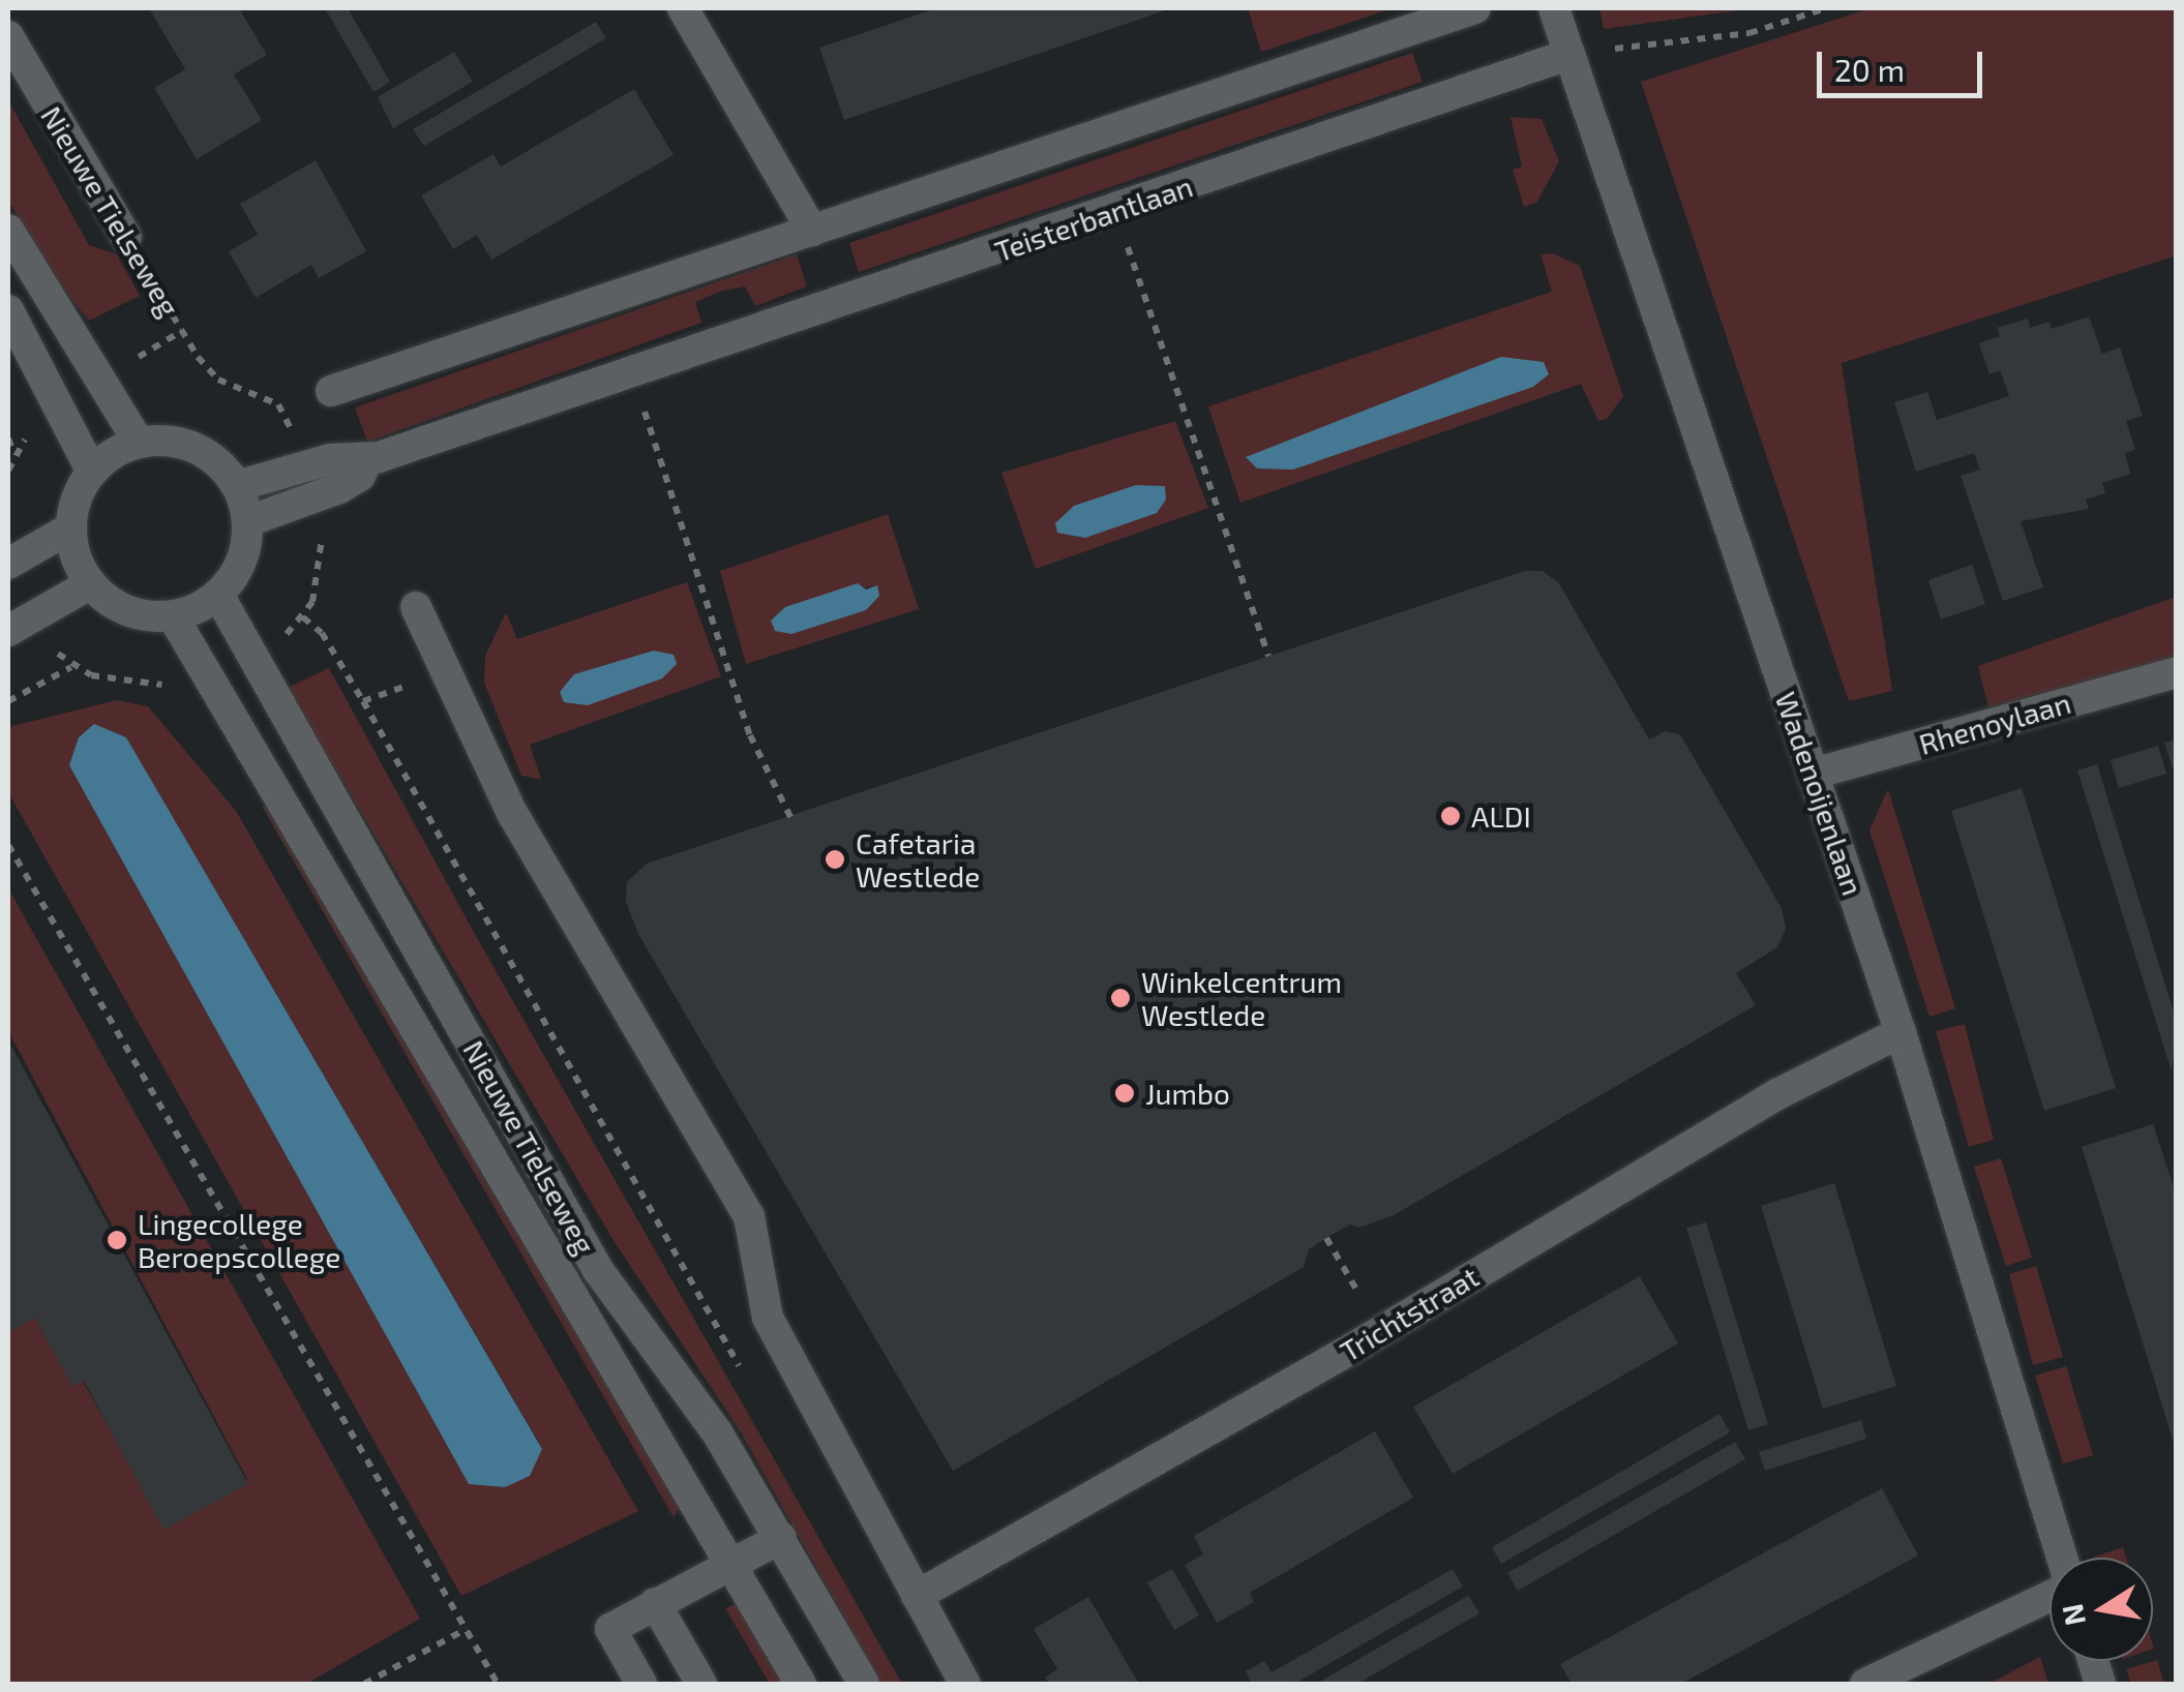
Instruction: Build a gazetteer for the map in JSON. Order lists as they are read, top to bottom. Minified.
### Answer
{"streets":{"street":["Nieuwe Tielseweg","Teisterbantlaan","Rhenoylaan","Wadenoijenlaan","Trichtstraat"]},"crossings":[["Nieuwe Tielseweg","Teisterbantlaan"],["Teisterbantlaan","Wadenoijenlaan"],["Rhenoylaan","Wadenoijenlaan"],["Wadenoijenlaan","Trichtstraat"]],"places":["ALDI","Cafetaria Westlede","Winkelcentrum Westlede","Jumbo","Lingecollege Beroepscollege"],"scale_bar":"20 m","north":"left"}
